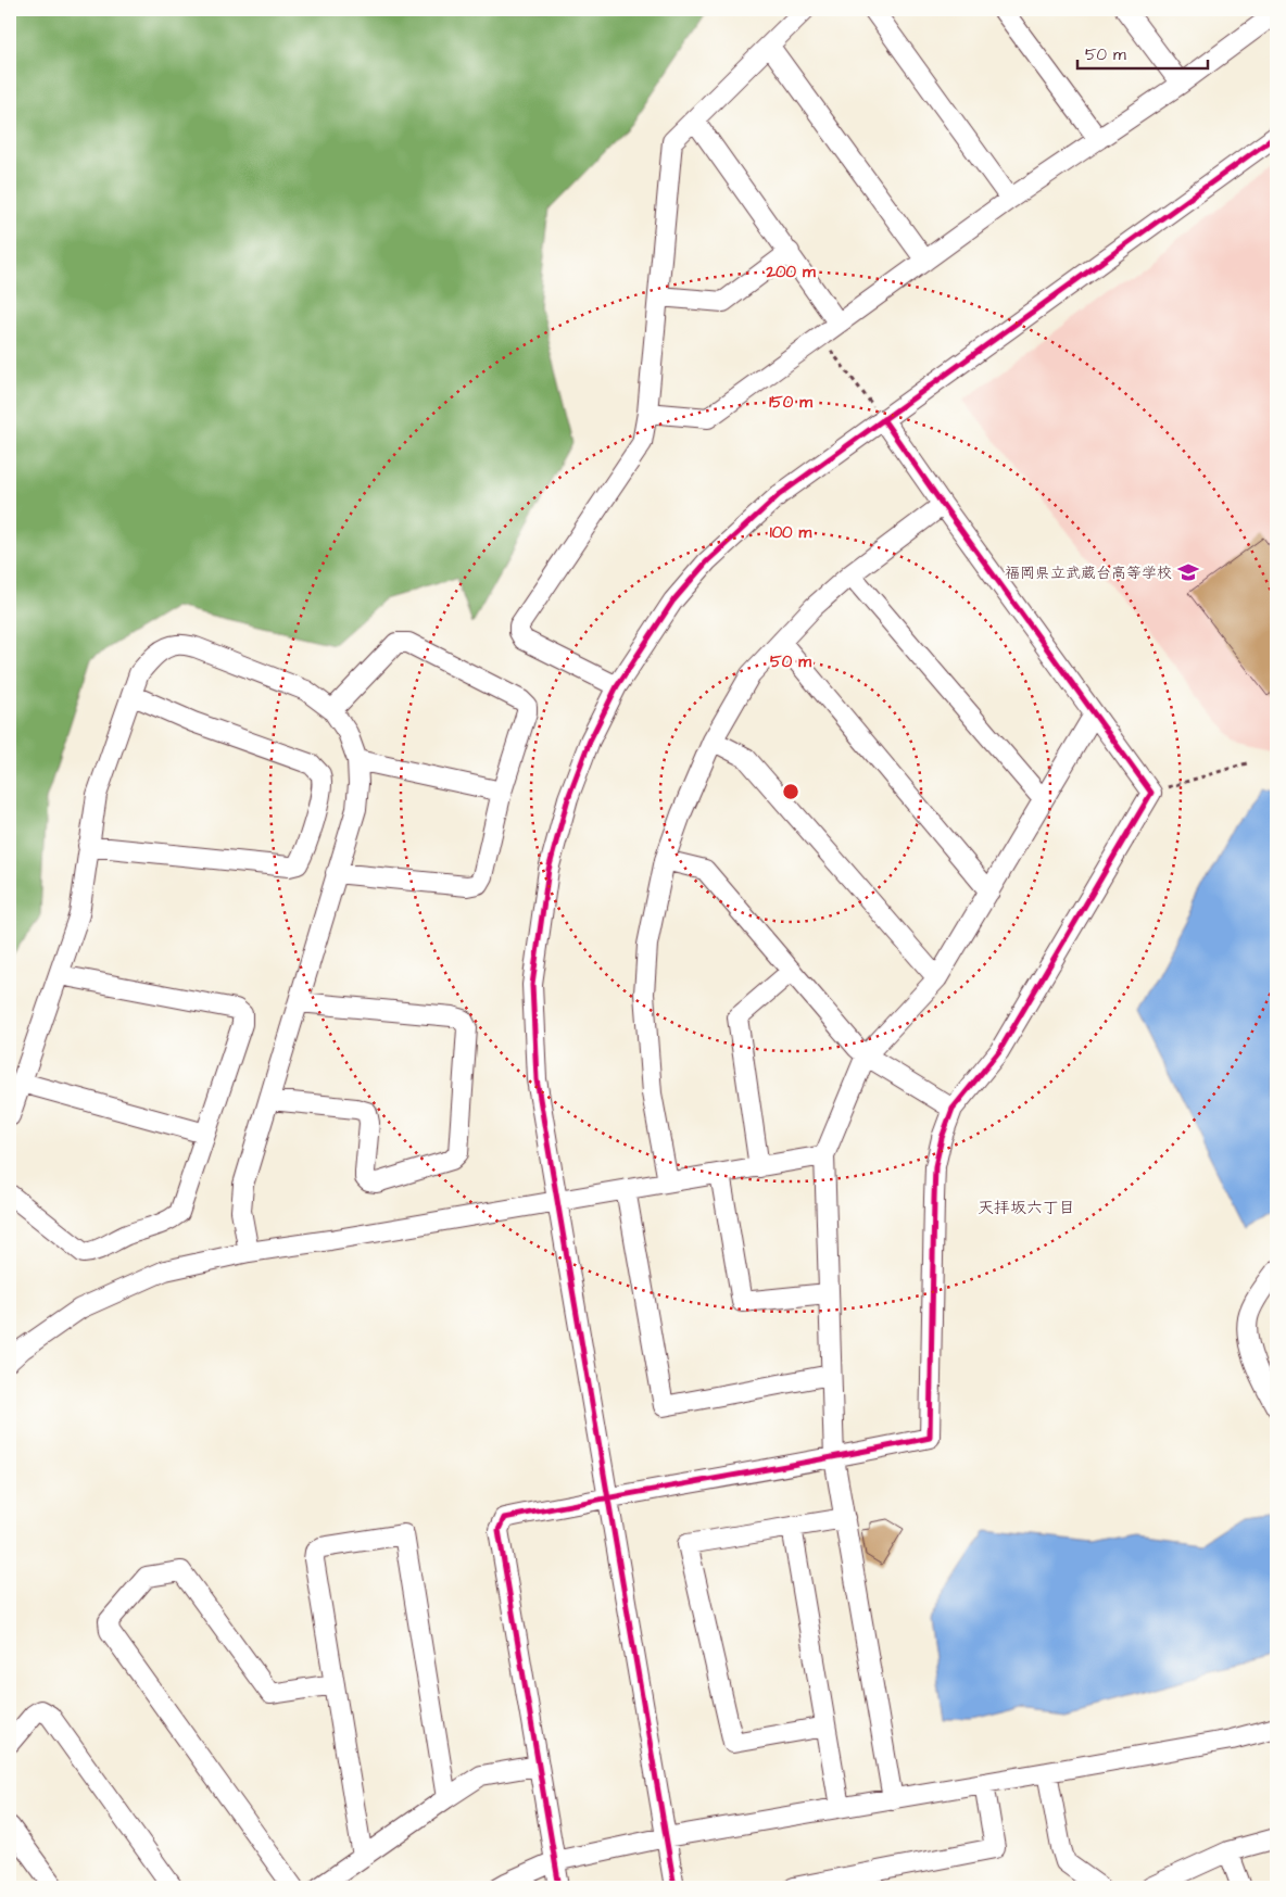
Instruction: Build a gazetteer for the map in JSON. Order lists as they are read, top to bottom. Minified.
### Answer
{"districts":["天拝坂六丁目"],"places":{"school or university":["福岡県立武蔵台高等学校"]},"scale_bar":"50 m","rings":["200 m","150 m","100 m","50 m"]}
